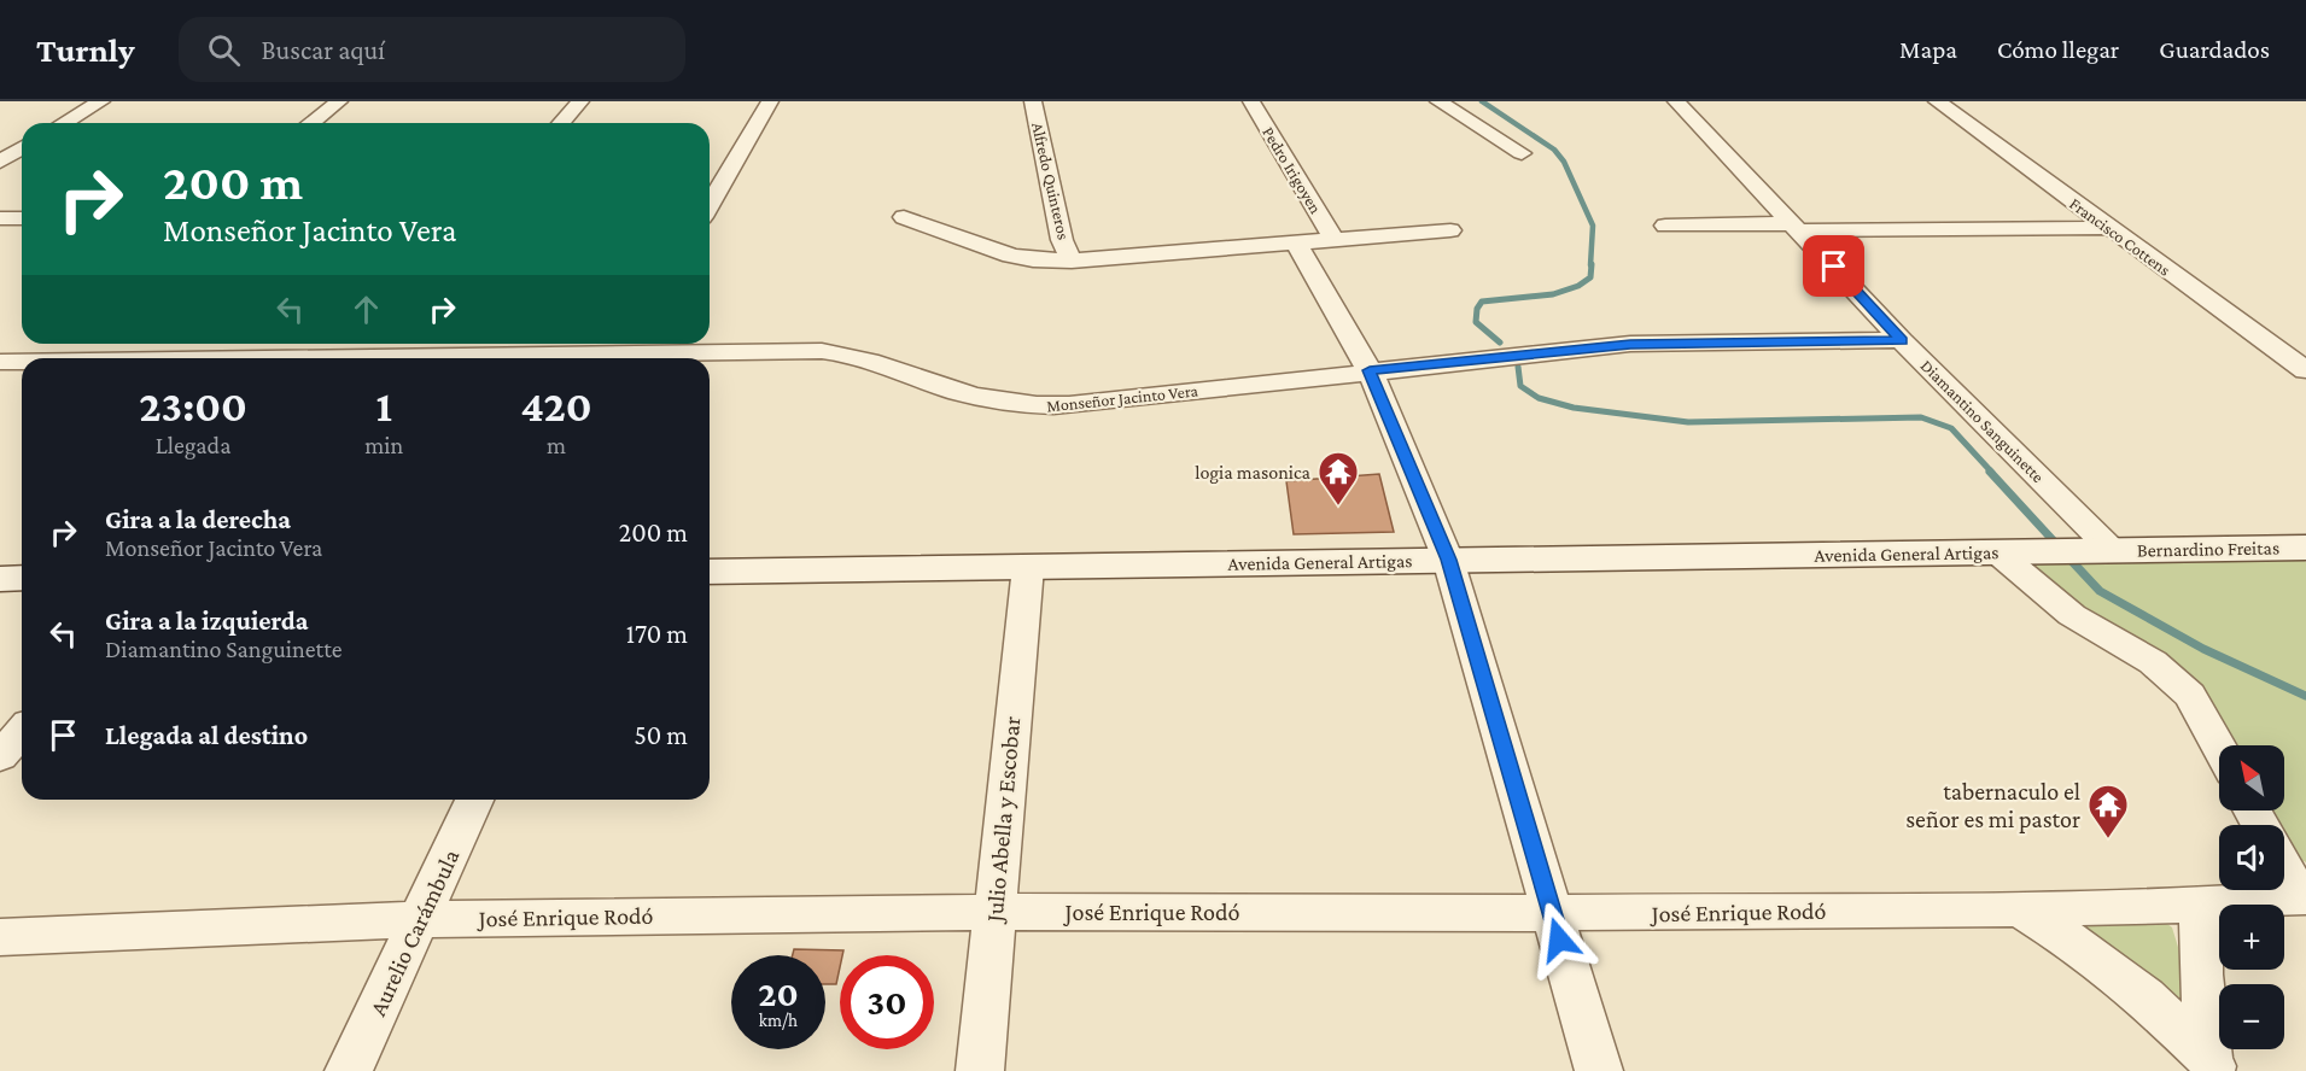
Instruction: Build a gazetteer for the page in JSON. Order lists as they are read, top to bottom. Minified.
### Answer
{"streets":{"main road":["Bernardino Freitas","Avenida General Artigas"],"street":["Pedro Irigoyen","Alfredo Quinteros","Francisco Cottens","Monseñor Jacinto Vera","Diamantino Sanguinette","Julio Abella y Escobar","José Enrique Rodó","Aurelio Carámbula"]},"crossings":[["Pedro Irigoyen","Monseñor Jacinto Vera"],["Pedro Irigoyen","Avenida General Artigas"],["Pedro Irigoyen","José Enrique Rodó"],["Monseñor Jacinto Vera","Diamantino Sanguinette"],["Diamantino Sanguinette","Bernardino Freitas"],["Diamantino Sanguinette","Avenida General Artigas"],["Bernardino Freitas","Avenida General Artigas"],["Avenida General Artigas","Julio Abella y Escobar"],["Julio Abella y Escobar","José Enrique Rodó"],["José Enrique Rodó","Aurelio Carámbula"]],"places":{"temple":["logia masonica","tabernaculo el señor es mi pastor"]},"north":"top left","page":{"header":"Turnly","search":"Buscar aquí","nav":["Mapa","Cómo llegar","Guardados"],"turn":["200 m","Monseñor Jacinto Vera"],"eta":["23:00","Llegada","1","min","420","m"],"list":[{"name":"Gira a la derecha","note":"Monseñor Jacinto Vera","value":"200 m"},{"name":"Gira a la izquierda","note":"Diamantino Sanguinette","value":"170 m"},{"name":"Llegada al destino","value":"50 m"}],"map_buttons":["+","−"],"speed":"20 km/h","limit":"30"}}
